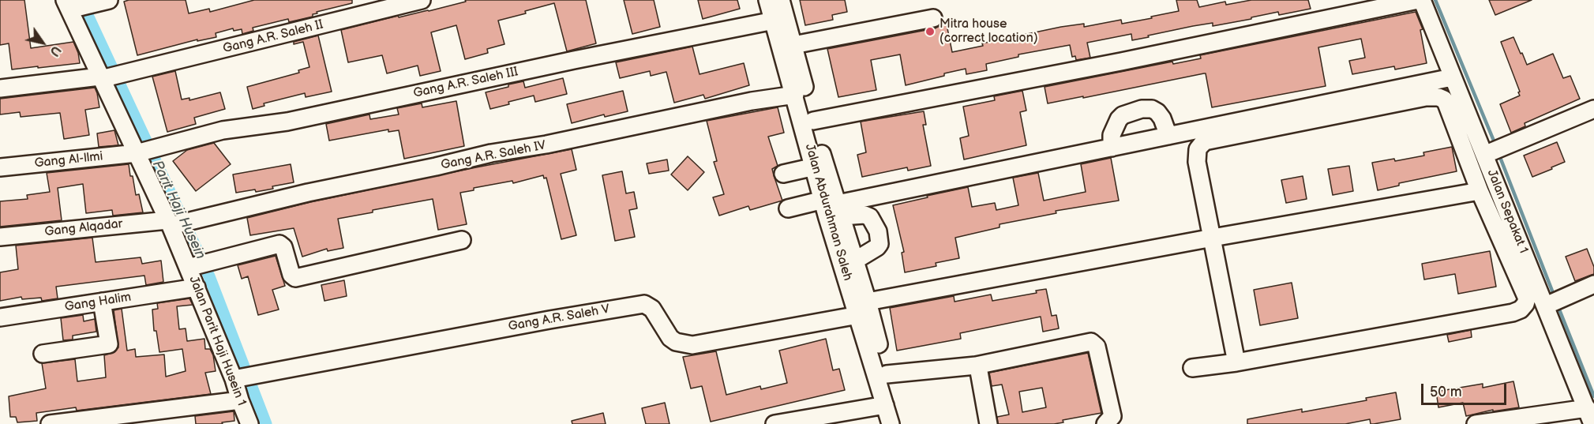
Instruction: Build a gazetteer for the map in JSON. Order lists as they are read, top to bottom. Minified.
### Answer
{"streets":{"street":["Gang A.R. Saleh II","Gang A.R. Saleh III","Gang A.R. Saleh IV","Gang Al-llmi","Jalan Sepakat 1","Jalan Abdurahman Saleh","Gang Alqadar","Gang Halim","Gang A.R. Saleh V","Jalan Parit Haji Husein 1"]},"crossings":[["Gang A.R. Saleh II","Jalan Parit Haji Husein 1"],["Gang A.R. Saleh III","Gang Al-llmi"],["Gang A.R. Saleh III","Jalan Abdurahman Saleh"],["Gang A.R. Saleh III","Jalan Parit Haji Husein 1"],["Gang A.R. Saleh IV","Jalan Abdurahman Saleh"],["Gang A.R. Saleh IV","Gang Alqadar"],["Gang A.R. Saleh IV","Jalan Parit Haji Husein 1"],["Gang Al-llmi","Jalan Parit Haji Husein 1"],["Jalan Abdurahman Saleh","Gang A.R. Saleh V"],["Gang Alqadar","Jalan Parit Haji Husein 1"],["Gang Halim","Jalan Parit Haji Husein 1"],["Gang A.R. Saleh V","Jalan Parit Haji Husein 1"]],"water":["Parit Haji Husein"],"places":["Mitra house (correct location)"],"scale_bar":"50 m","north":"bottom right"}
